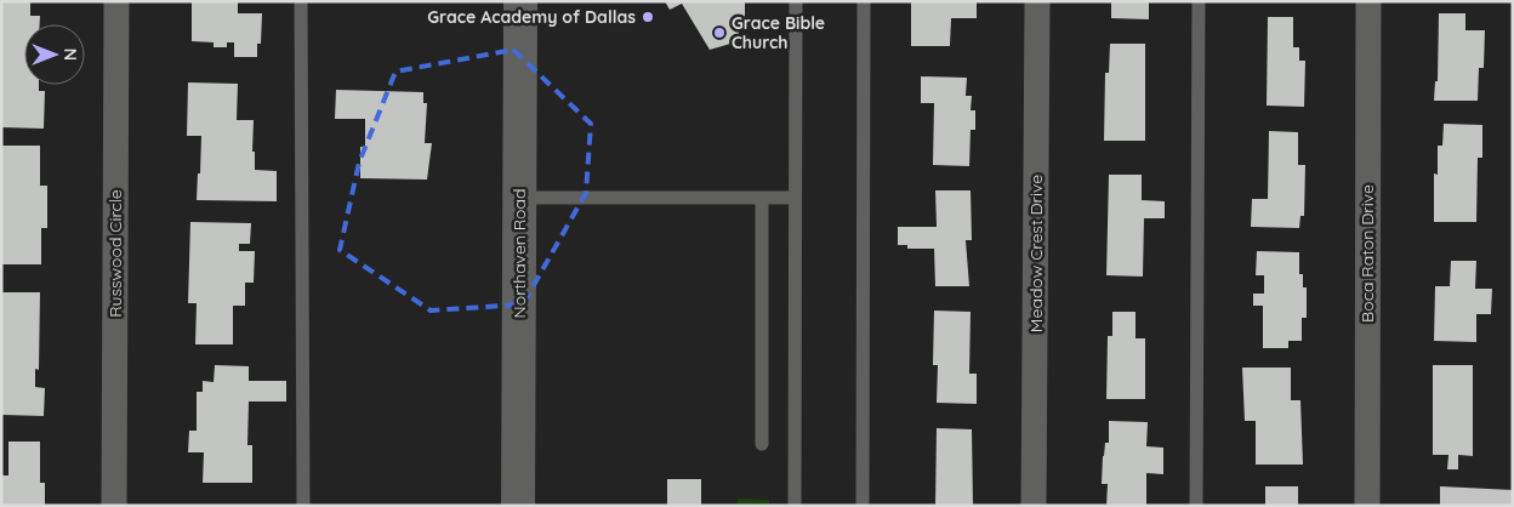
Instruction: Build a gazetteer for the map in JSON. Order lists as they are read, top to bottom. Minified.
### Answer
{"streets":{"street":["Russwood Circle","Northaven Road","Meadow Crest Drive","Boca Raton Drive"]},"places":["Grace Academy of Dallas","Grace Bible Church"],"north":"right"}
